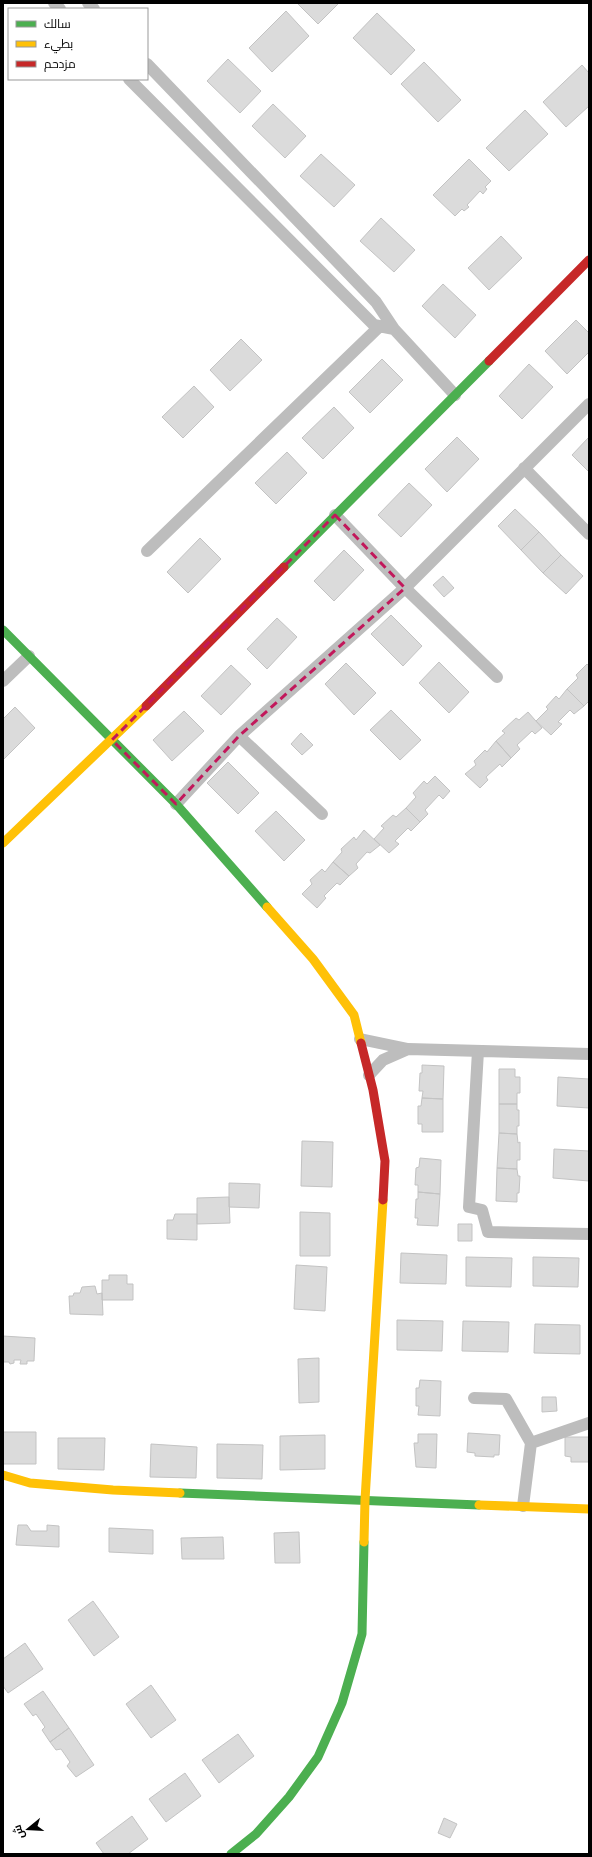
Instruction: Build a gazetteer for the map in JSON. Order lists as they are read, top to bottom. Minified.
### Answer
{"legend":["سالك","بطيء","مزدحم"],"north":"left"}
